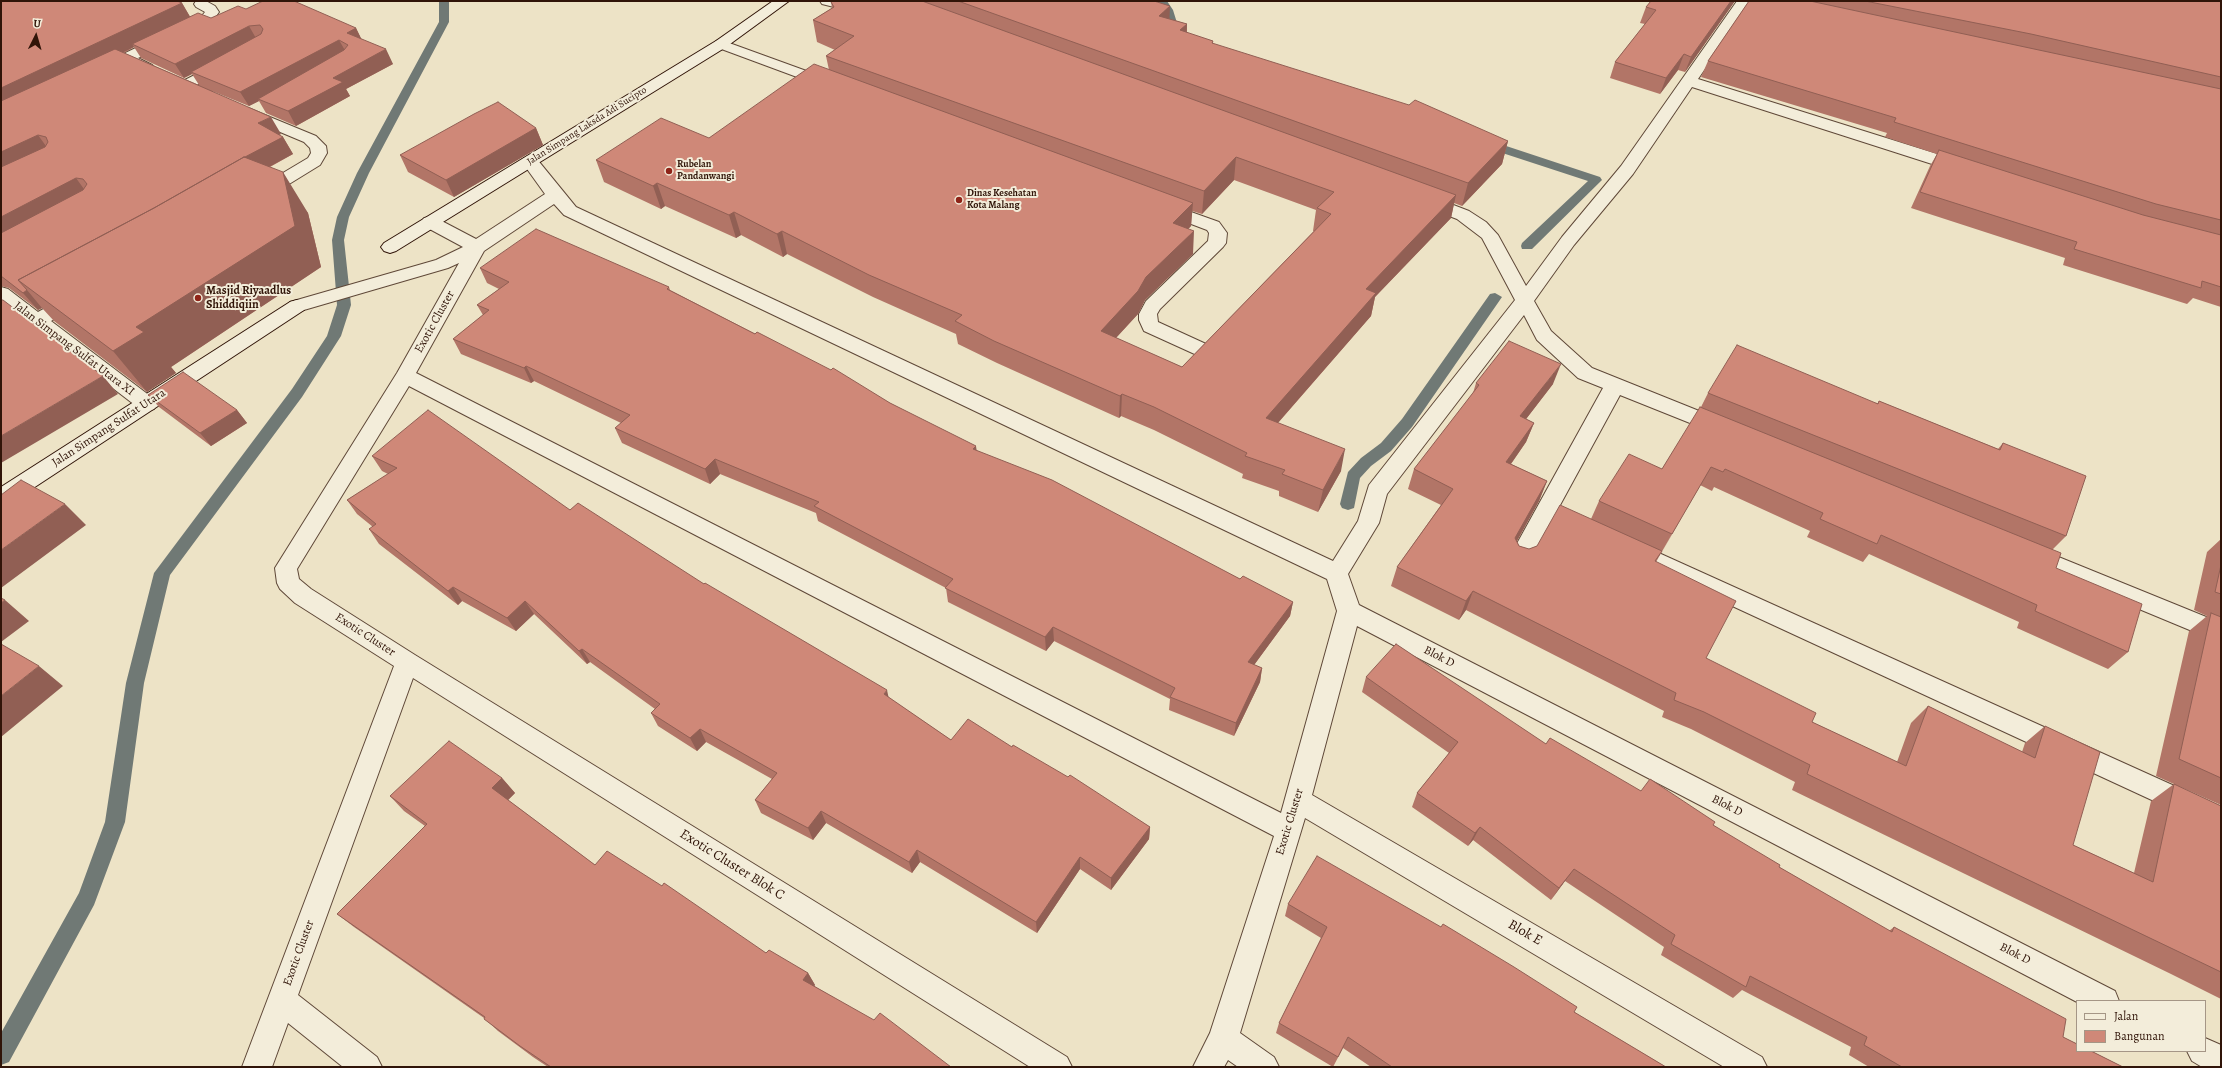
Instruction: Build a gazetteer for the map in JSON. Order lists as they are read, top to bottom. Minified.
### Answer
{"streets":{"street":["Jalan Simpang Laksda Adi Sucipto","Exotic Cluster","Jalan Simpang Sulfat Utara XI","Jalan Simpang Sulfat Utara","Blok D","Exotic Cluster Blok C","Blok E"]},"crossings":[["Exotic Cluster","Jalan Simpang Sulfat Utara"],["Exotic Cluster","Blok D"],["Exotic Cluster","Exotic Cluster Blok C"],["Exotic Cluster","Blok E"],["Jalan Simpang Sulfat Utara XI","Jalan Simpang Sulfat Utara"]],"places":["Rubelan Pandanwangi","Dinas Kesehatan Kota Malang","Masjid Riyaadlus Shiddiqiin"],"legend":["Jalan","Bangunan"],"north":"top"}
